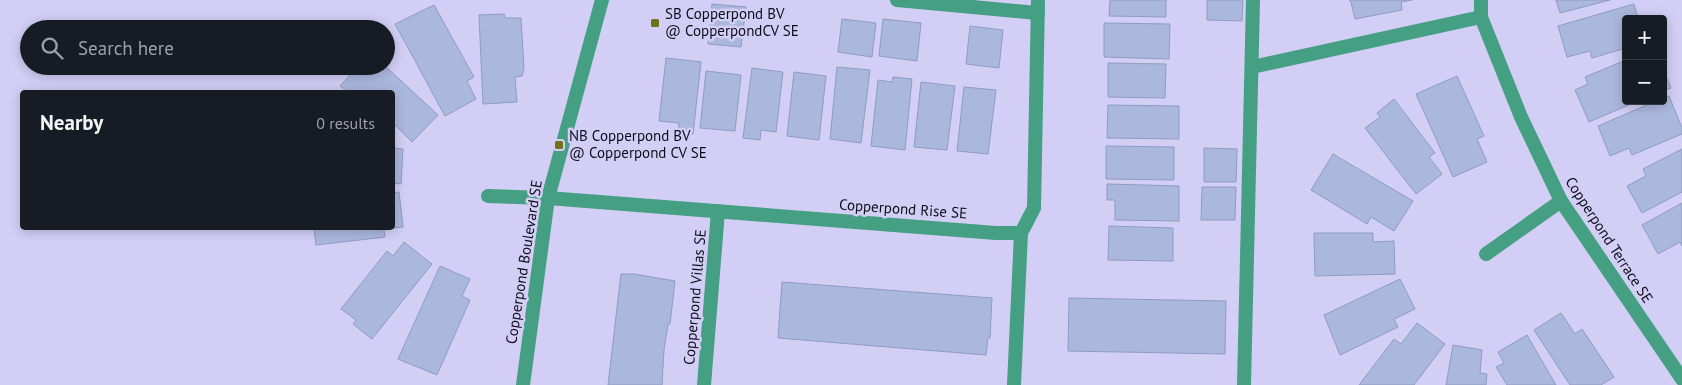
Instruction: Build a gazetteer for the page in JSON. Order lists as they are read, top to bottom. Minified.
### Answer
{"streets":{"street":["Copperpond Rise SE","Copperpond Terrace SE","Copperpond Boulevard SE","Copperpond Villas SE"]},"crossings":[["Copperpond Rise SE","Copperpond Boulevard SE"],["Copperpond Rise SE","Copperpond Villas SE"]],"places":{"transit":["SB Copperpond BV @ CopperpondCV SE","NB Copperpond BV @ Copperpond CV SE"]},"page":{"map_buttons":["+","−"],"search":"Search here","heading":["Nearby","0 results"]}}
